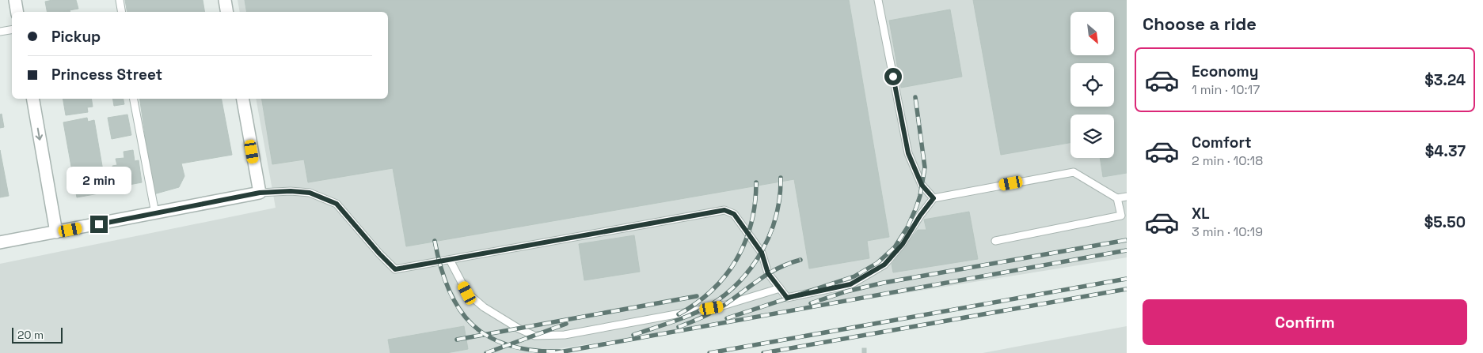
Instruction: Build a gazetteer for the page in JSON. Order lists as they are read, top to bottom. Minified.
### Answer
{"scale_bar":"20 m","north":"bottom right","page":{"heading":"Choose a ride","banner":["Pickup","Princess Street"],"list":[{"name":"Economy","note":"1 min · 10:17","value":"$3.24"},{"name":"Comfort","note":"2 min · 10:18","value":"$4.37"},{"name":"XL","note":"3 min · 10:19","value":"$5.50"}],"bubble":"2 min","buttons":"Confirm","scale":"20 m"}}
